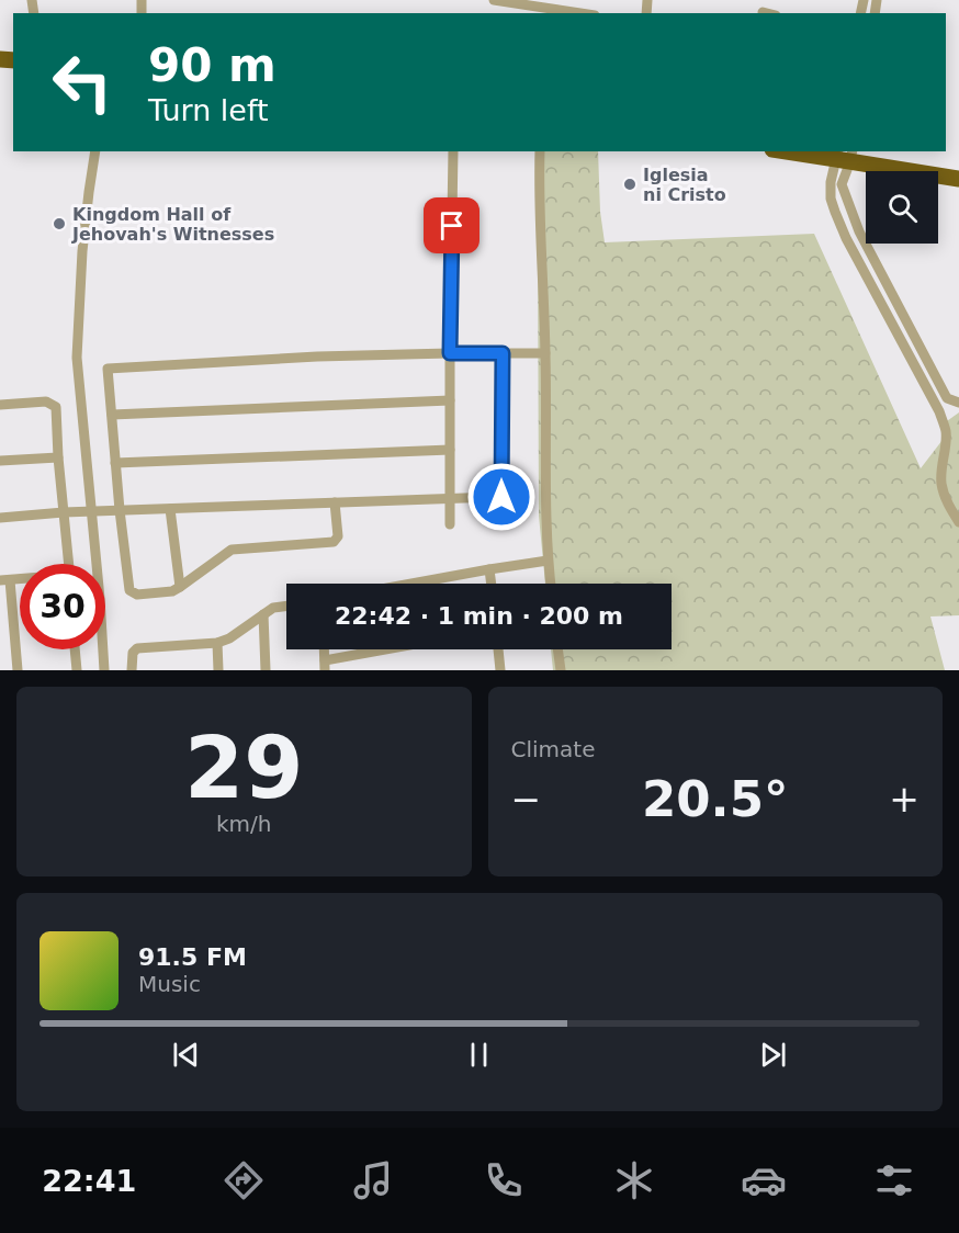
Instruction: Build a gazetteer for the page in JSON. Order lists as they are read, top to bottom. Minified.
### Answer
{"places":["Iglesia ni Cristo","Kingdom Hall of Jehovah's Witnesses"],"page":{"turn":["90 m","Turn left"],"limit":"30","trip":"22:42 · 1 min · 200 m","tile":[["29","km/h"],"Climate"],"heat":["−","20.5°","+"],"song":["91.5 FM","Music"],"tabs":"22:41"}}
